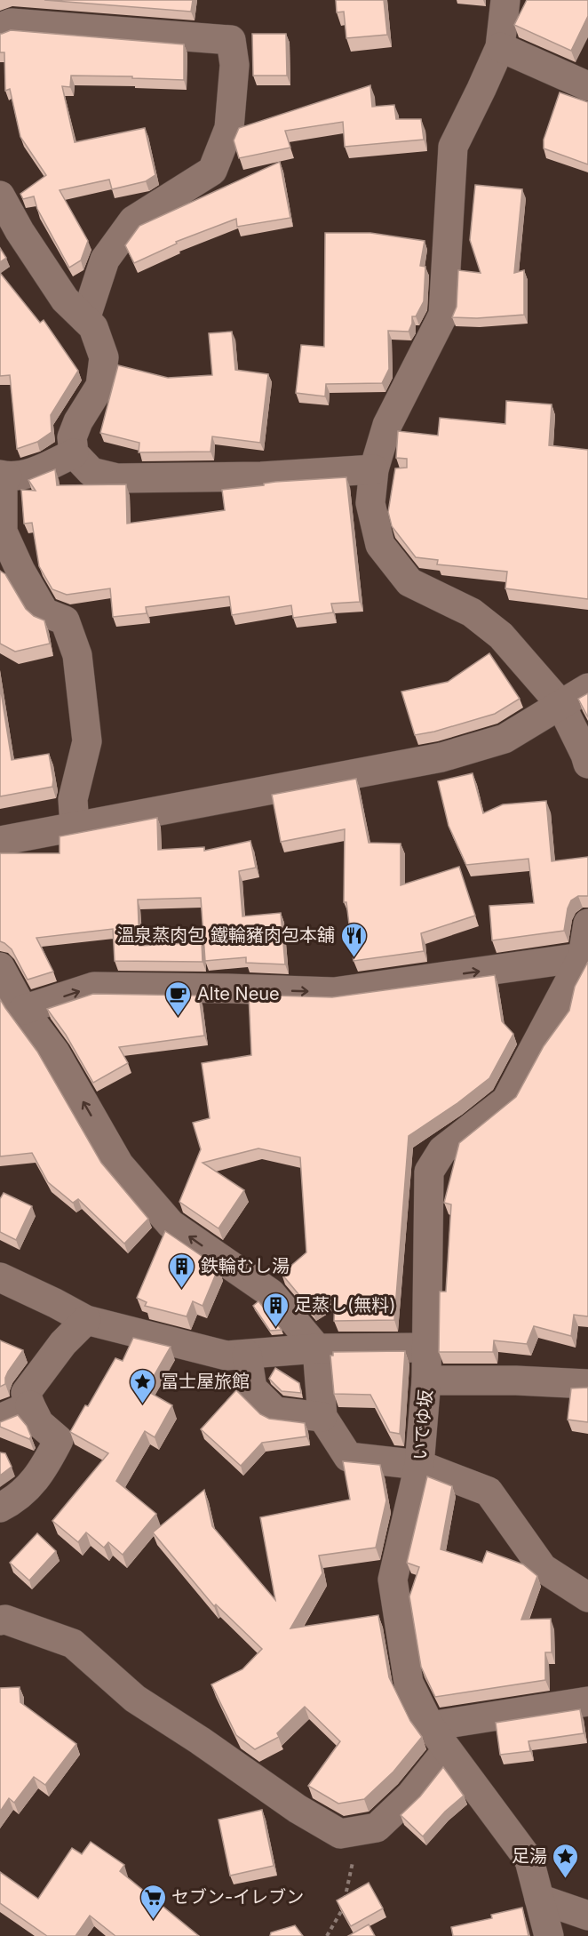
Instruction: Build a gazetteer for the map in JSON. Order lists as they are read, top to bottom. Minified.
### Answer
{"streets":{"street":["いでゆ坂"]},"places":{"restaurant":["溫泉蒸肉包 鐵輪豬肉包本舖"],"cafe":["Alte Neue"],"building":["鉄輪むし湯","足蒸し(無料)"],"place":["冨士屋旅館","足湯"],"supermarket":["セブン-イレブン"]}}
